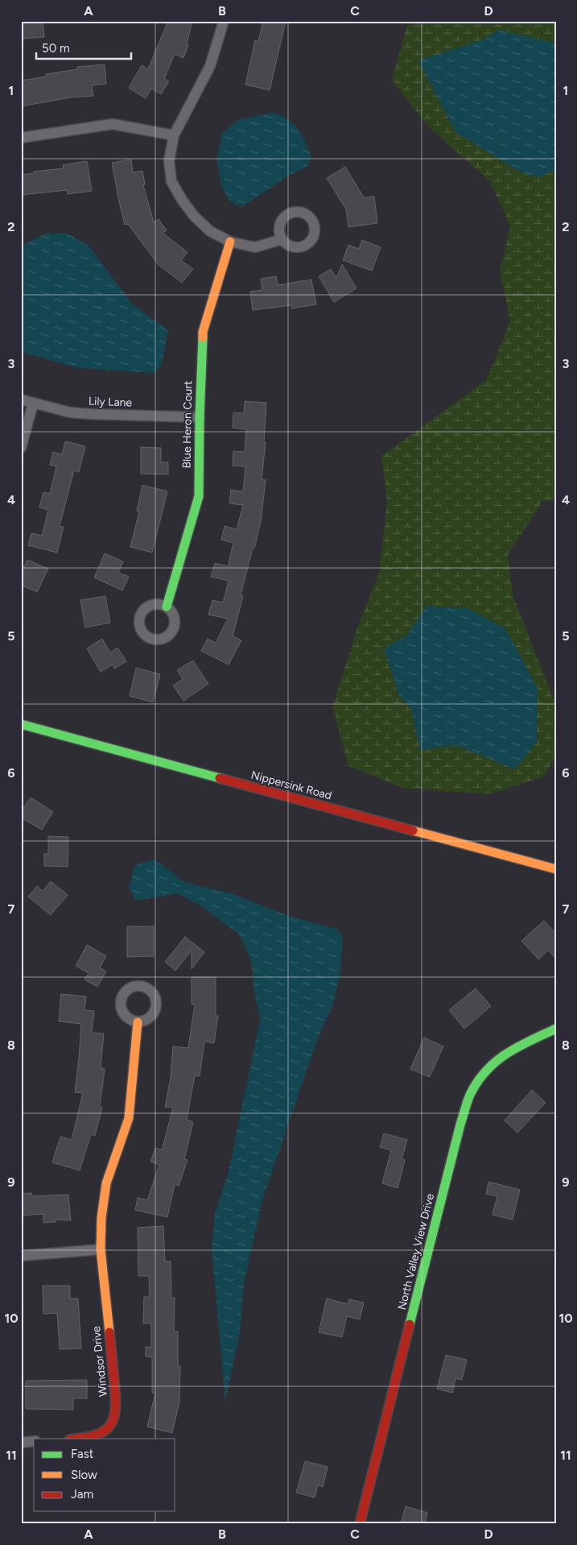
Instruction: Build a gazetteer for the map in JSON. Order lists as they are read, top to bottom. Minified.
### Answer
{"streets":{"street":["Lily Lane","Blue Heron Court","Nippersink Road","North Valley View Drive","Windsor Drive"]},"crossings":[["Lily Lane","Blue Heron Court"]],"legend":["Fast","Slow","Jam"],"scale_bar":"50 m","grid":{"columns":["A","B","C","D"],"rows":["1","2","3","4","5","6","7","8","9","10","11"]}}
